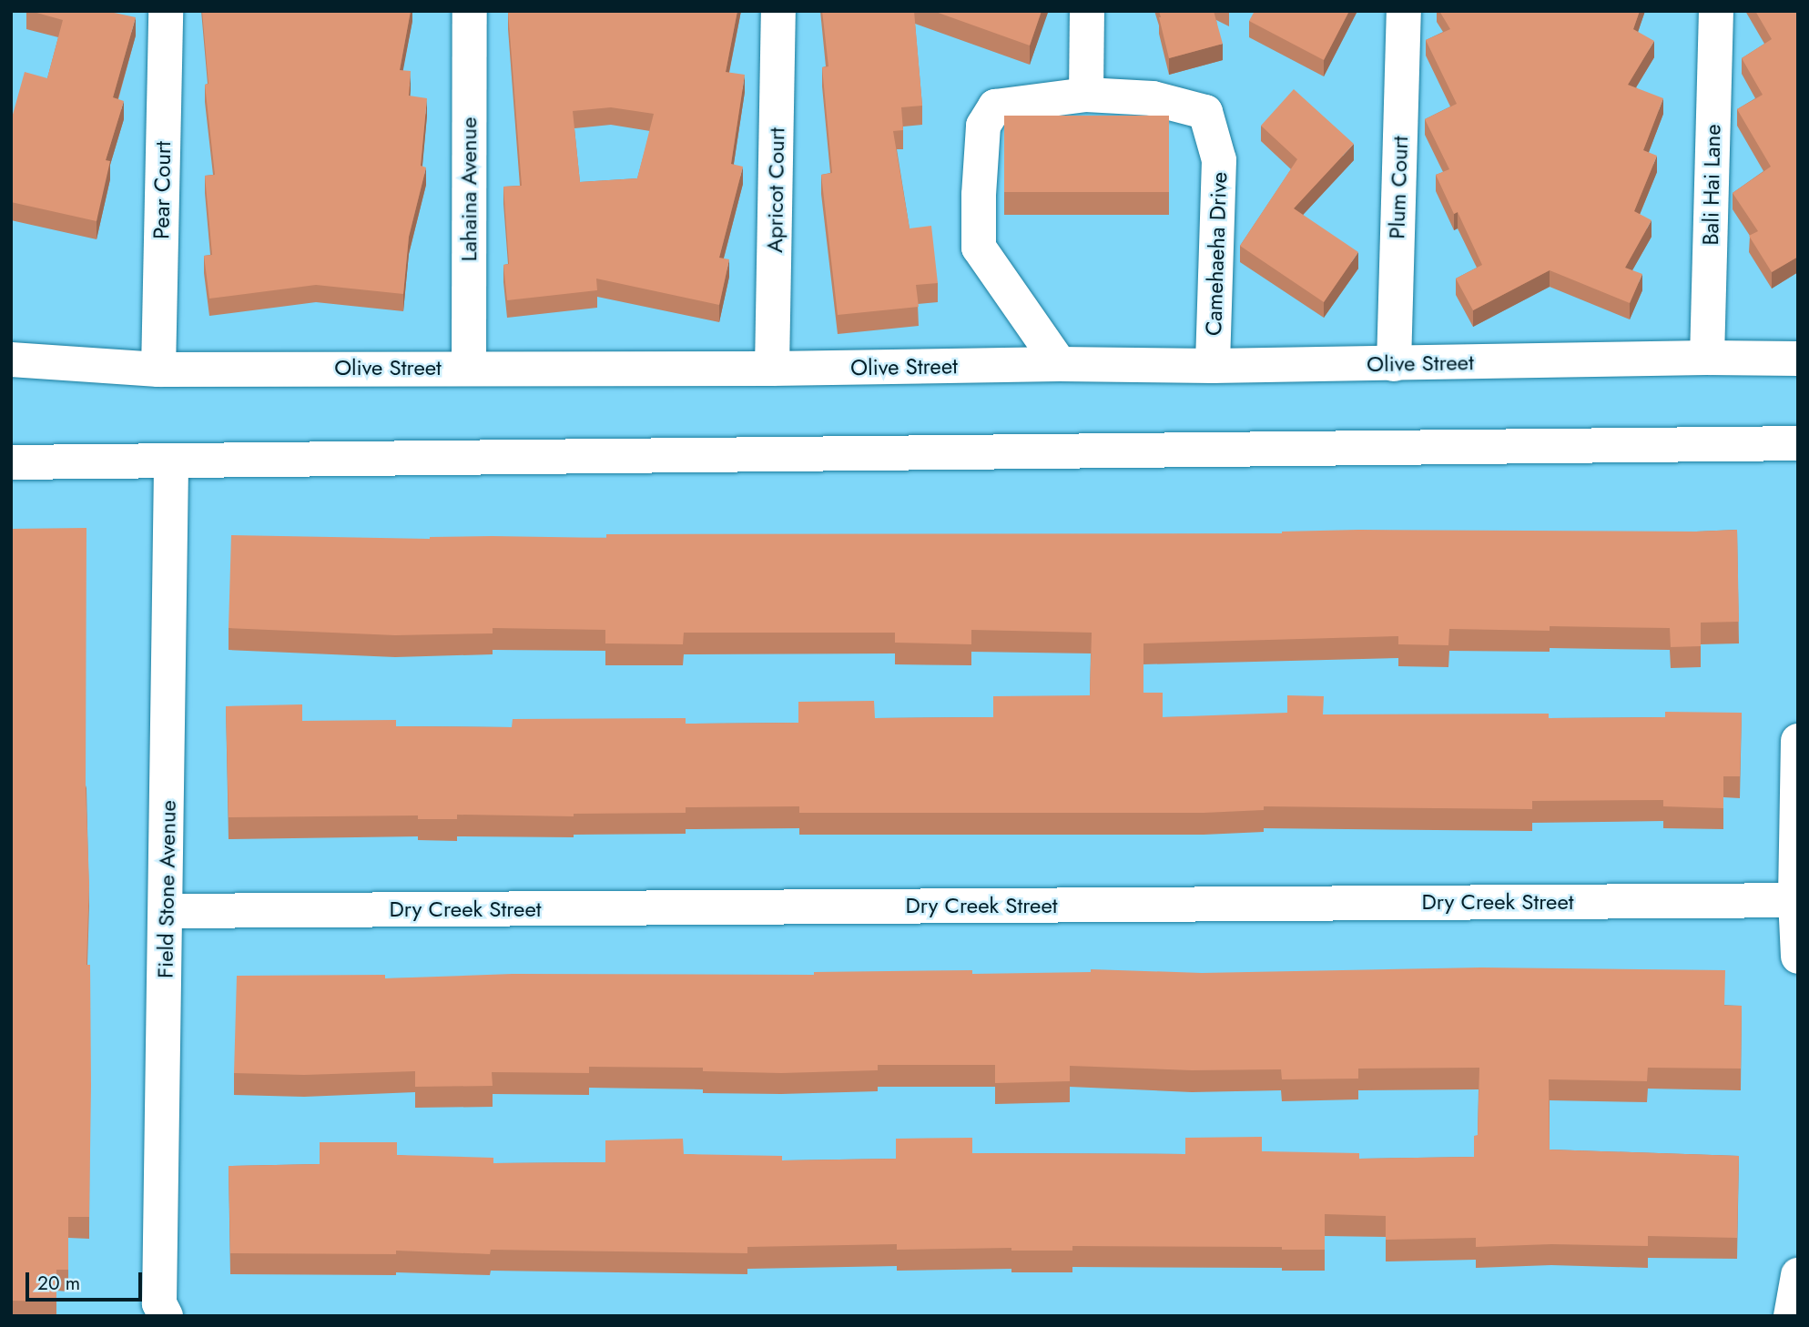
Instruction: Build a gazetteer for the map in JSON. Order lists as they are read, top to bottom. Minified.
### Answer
{"streets":{"street":["Bali Hai Lane","Plum Court","Lahaina Avenue","Pear Court","Apricot Court","Camehaeha Drive","Olive Street","Field Stone Avenue","Dry Creek Street"]},"crossings":[["Bali Hai Lane","Olive Street"],["Plum Court","Olive Street"],["Lahaina Avenue","Olive Street"],["Pear Court","Olive Street"],["Apricot Court","Olive Street"],["Camehaeha Drive","Olive Street"],["Field Stone Avenue","Dry Creek Street"]],"scale_bar":"20 m"}
